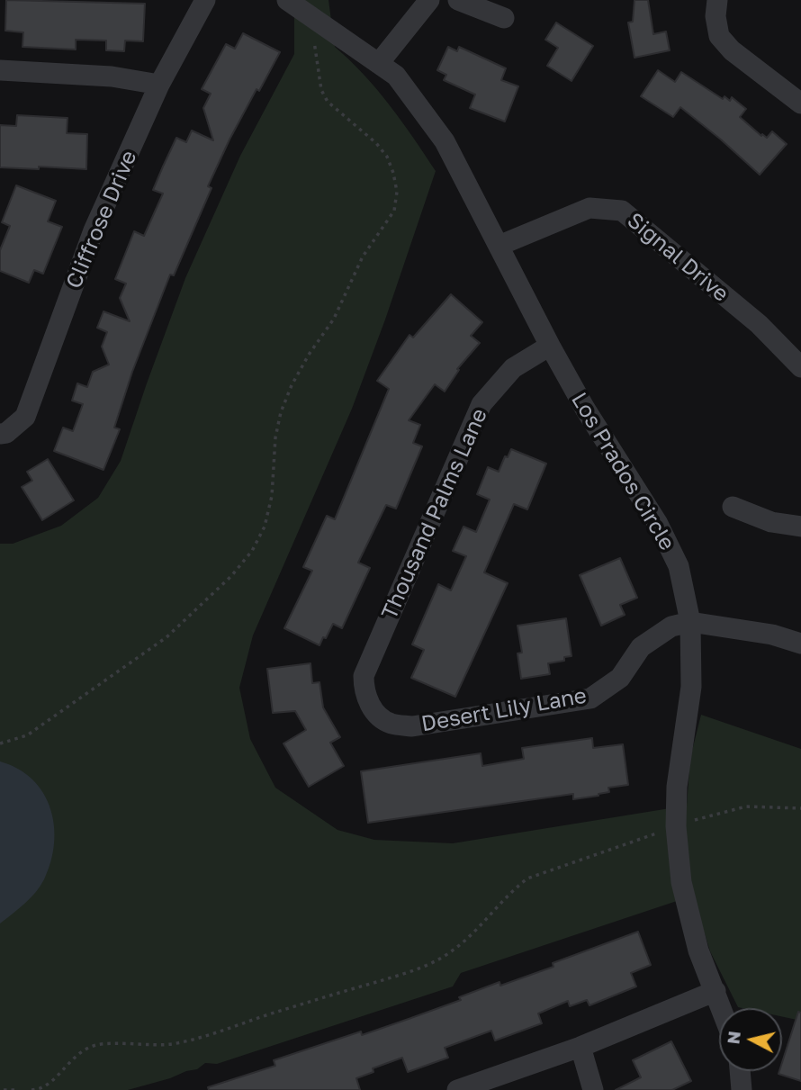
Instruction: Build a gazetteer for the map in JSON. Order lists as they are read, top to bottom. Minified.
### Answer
{"streets":{"street":["Cliffrose Drive","Signal Drive","Los Prados Circle","Thousand Palms Lane","Desert Lily Lane"]},"crossings":[["Signal Drive","Los Prados Circle"],["Los Prados Circle","Thousand Palms Lane"],["Los Prados Circle","Desert Lily Lane"],["Thousand Palms Lane","Desert Lily Lane"]],"north":"left"}
